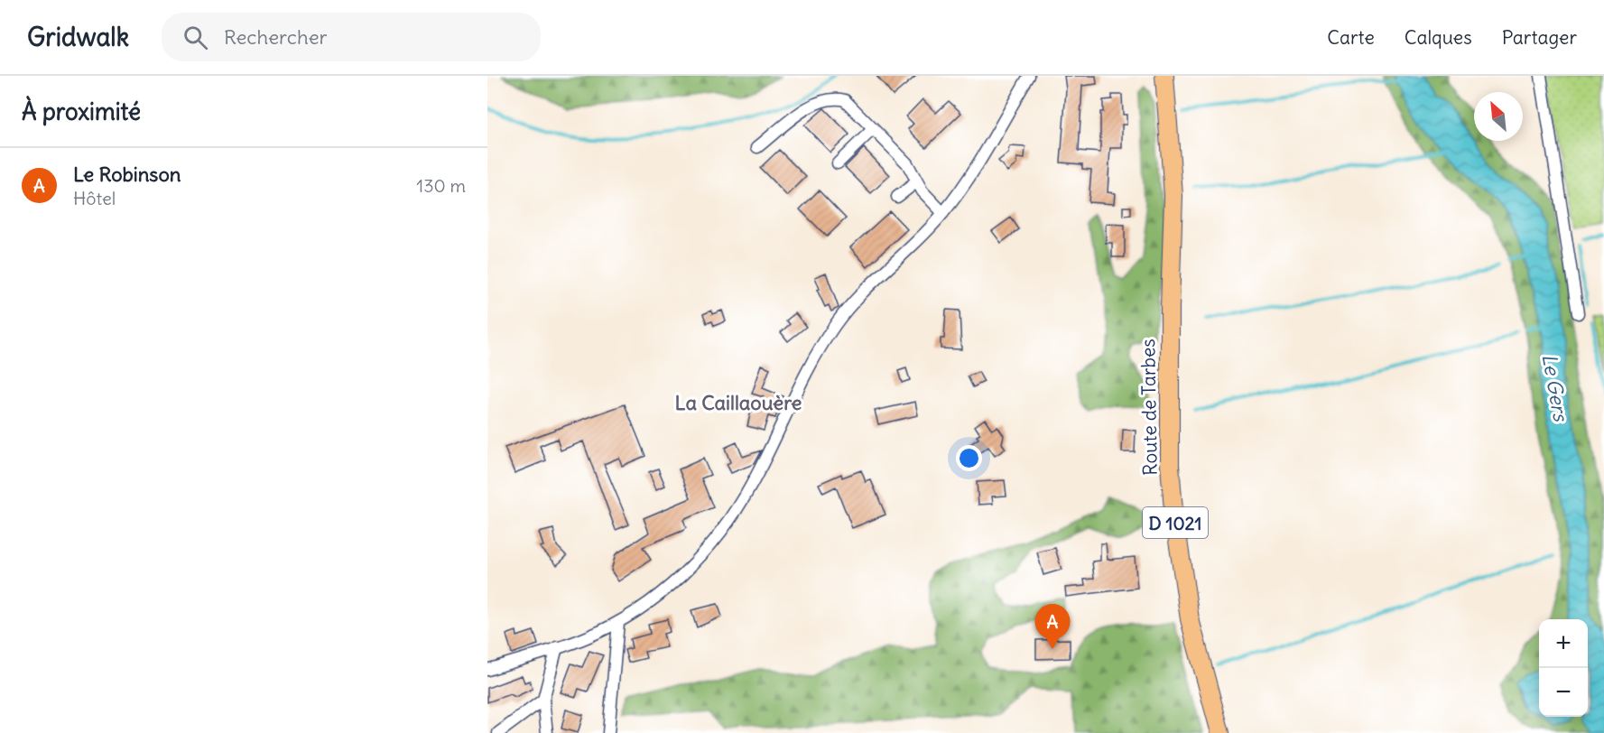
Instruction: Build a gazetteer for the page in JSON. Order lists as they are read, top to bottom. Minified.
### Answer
{"streets":{"main road":["Route de Tarbes","D 1021"]},"districts":["La Caillaouère"],"water":["Le Gers"],"north":"top left","page":{"header":"Gridwalk","search":"Rechercher","nav":["Carte","Calques","Partager"],"heading":"À proximité","list":[{"mark":"A","name":"Le Robinson","note":"Hôtel","value":"130 m"}],"pins":"A","map_buttons":["+","−"]}}
